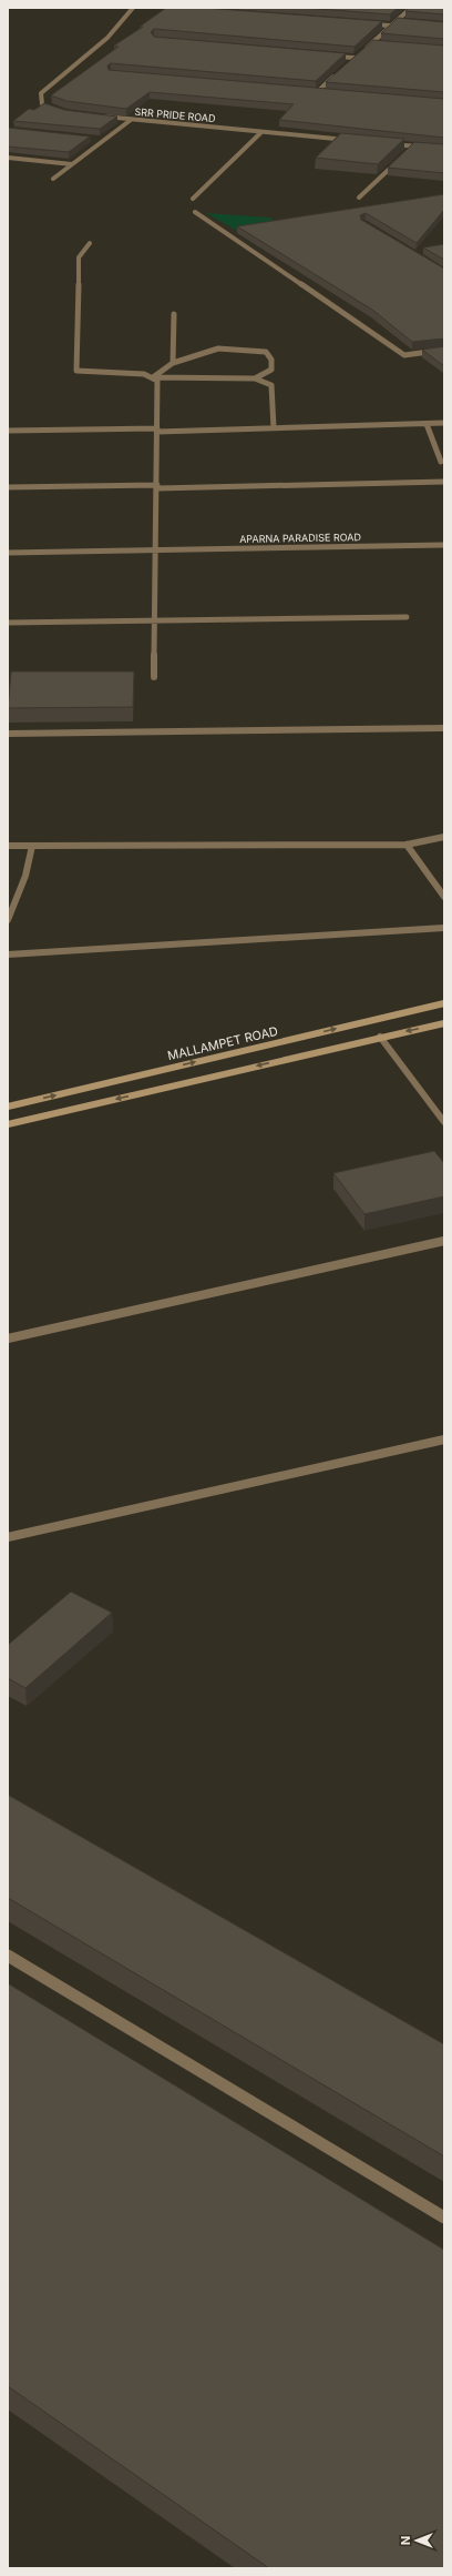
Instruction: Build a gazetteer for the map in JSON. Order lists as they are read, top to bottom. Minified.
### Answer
{"streets":{"main road":["MALLAMPET ROAD"],"street":["SRR PRIDE ROAD","APARNA PARADISE ROAD"]},"north":"left"}
